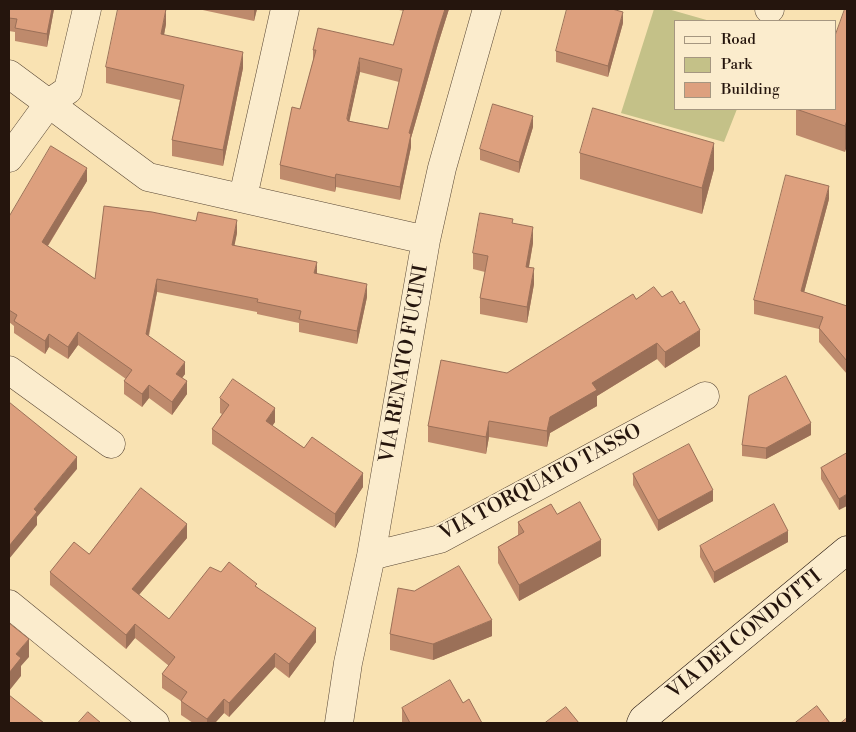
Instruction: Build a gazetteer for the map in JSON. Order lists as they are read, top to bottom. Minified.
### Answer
{"streets":{"street":["VIA RENATO FUCINI","VIA TORQUATO TASSO","VIA DEI CONDOTTI"]},"crossings":[["VIA RENATO FUCINI","VIA TORQUATO TASSO"]],"legend":["Road","Park","Building"]}
